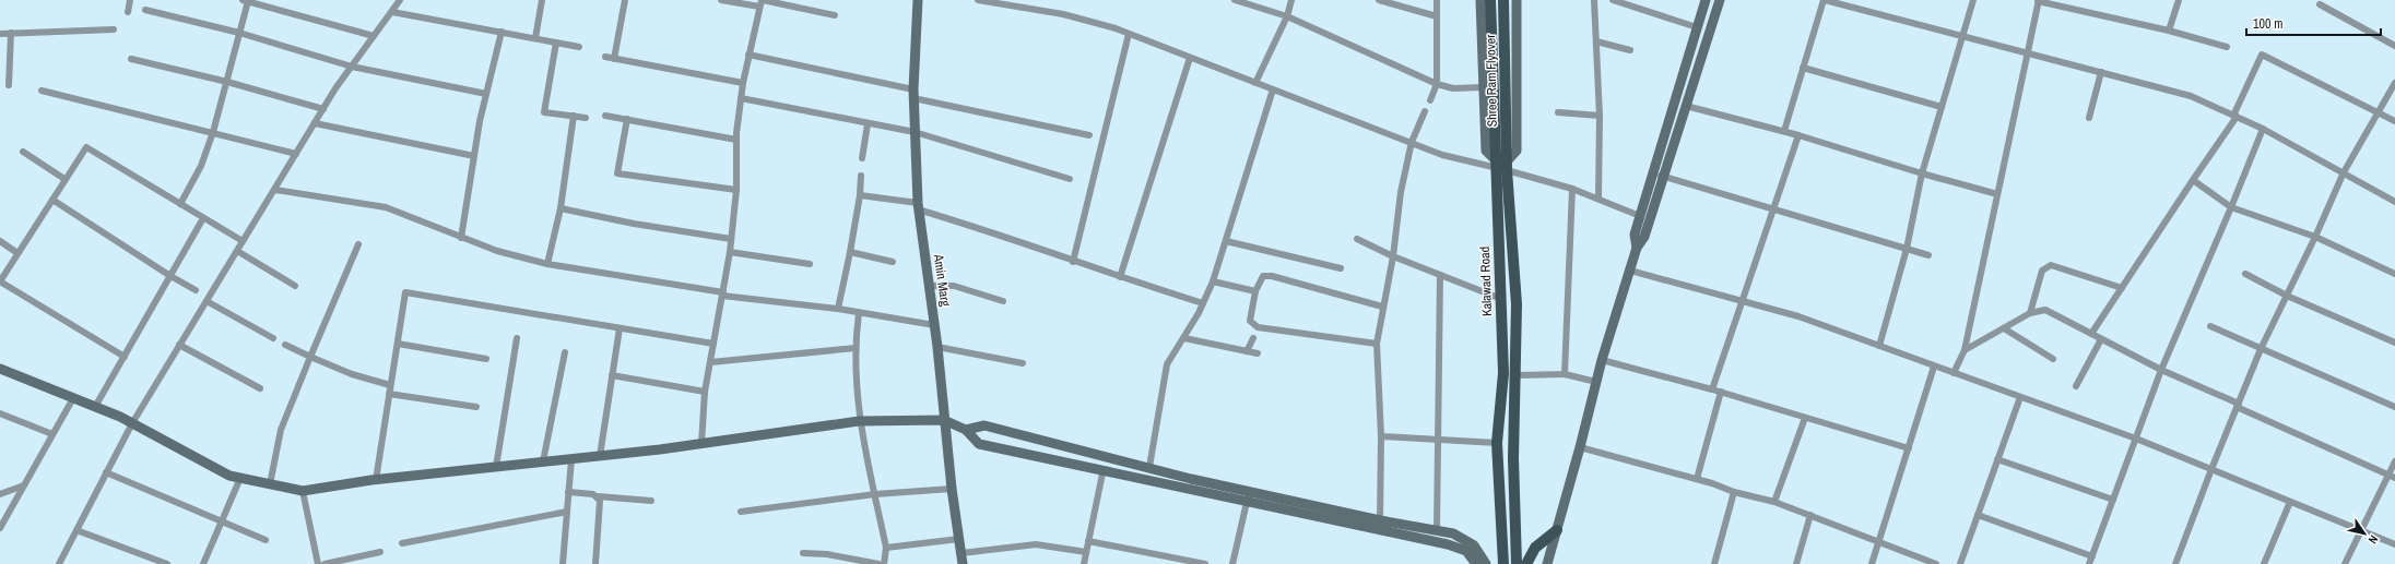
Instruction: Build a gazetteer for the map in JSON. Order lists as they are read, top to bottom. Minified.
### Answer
{"streets":{"main road":["Shree Ram Flyover","Amin Marg","Kalawad Road"]},"crossings":[["Shree Ram Flyover","Kalawad Road"]],"scale_bar":"100 m","north":"bottom right"}
